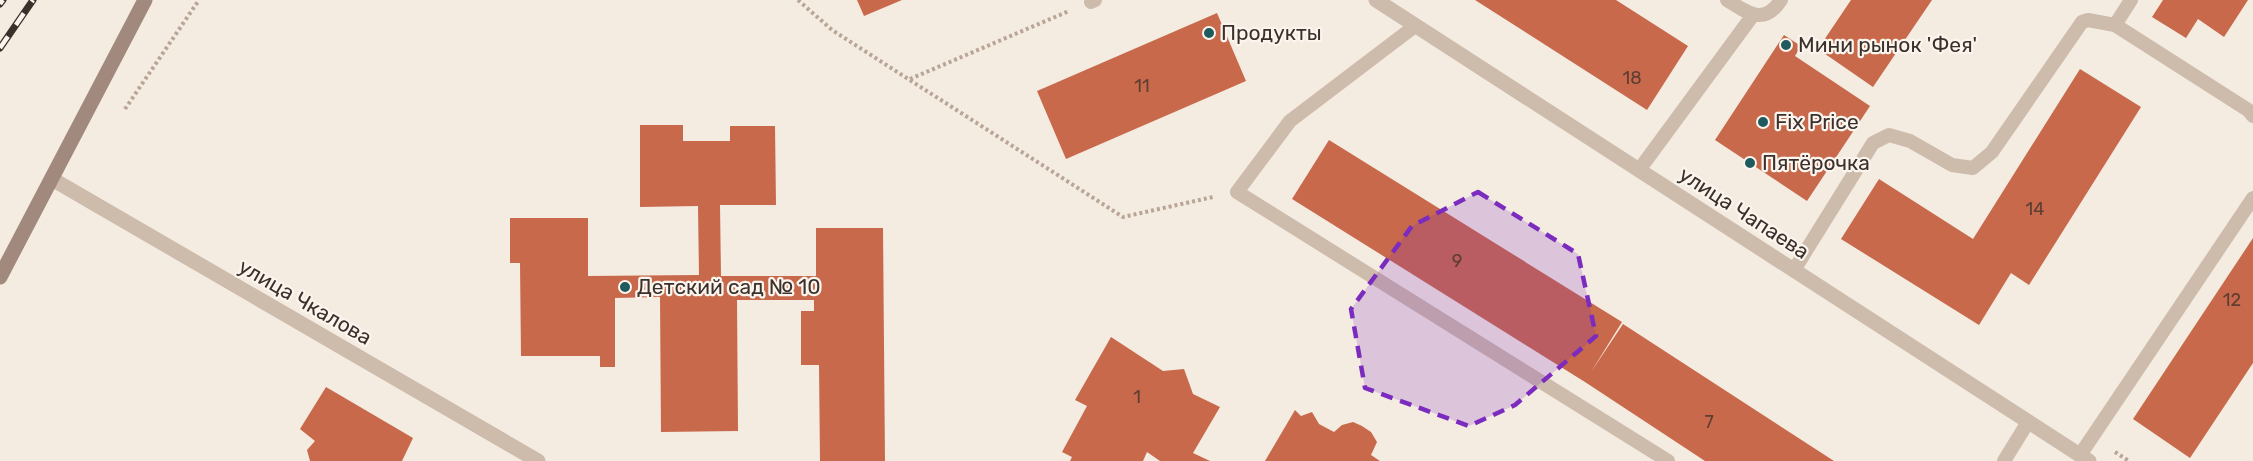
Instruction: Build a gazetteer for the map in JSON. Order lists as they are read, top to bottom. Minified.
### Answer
{"streets":{"street":["улица Чапаева","улица Чкалова"]},"places":["Продукты","Мини рынок 'Фея'","Fix Price","Пятёрочка","Детский сад № 10"],"house_numbers":["18","11","14","9","12","1","7"]}
